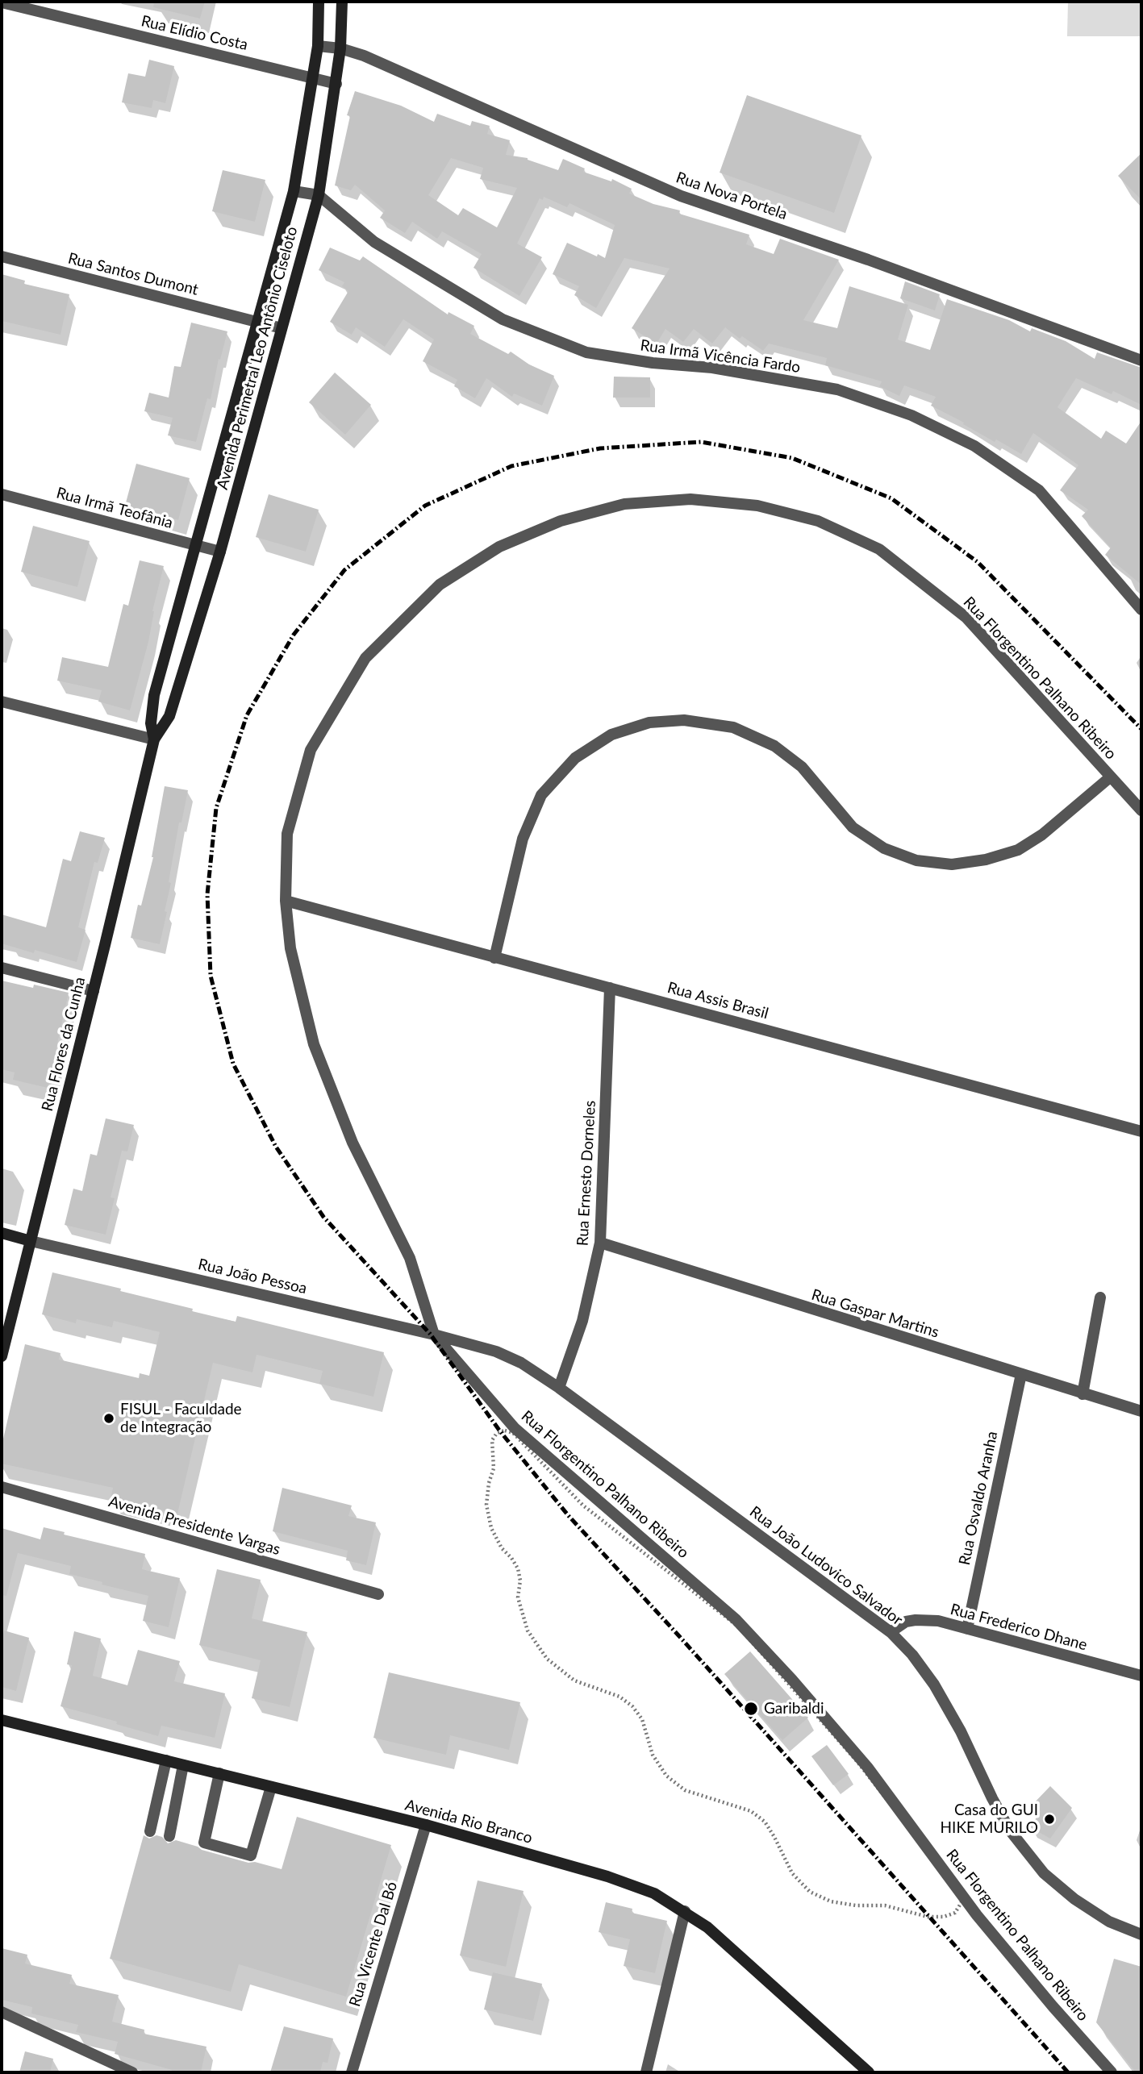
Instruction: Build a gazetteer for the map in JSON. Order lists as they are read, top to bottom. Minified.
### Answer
{"streets":{"street":["Rua Elídio Costa","Rua Nova Portela","Rua Santos Dumont","Rua Irmã Vicência Fardo","Avenida Perimetral Leo Antônio Ciseloto","Rua Irmã Teofânia","Rua Florgentino Palhano Ribeiro","Rua Assis Brasil","Rua Flores da Cunha","Rua Ernesto Dorneles","Rua João Pessoa","Rua Gaspar Martins","Rua Osvaldo Aranha","Avenida Presidente Vargas","Rua João Ludovico Salvador","Rua Frederico Dhane","Avenida Rio Branco","Rua Vicente Dal Bó"]},"crossings":[["Rua Elídio Costa","Avenida Perimetral Leo Antônio Ciseloto"],["Rua Nova Portela","Avenida Perimetral Leo Antônio Ciseloto"],["Rua Santos Dumont","Avenida Perimetral Leo Antônio Ciseloto"],["Rua Irmã Vicência Fardo","Avenida Perimetral Leo Antônio Ciseloto"],["Avenida Perimetral Leo Antônio Ciseloto","Rua Irmã Teofânia"],["Avenida Perimetral Leo Antônio Ciseloto","Rua Flores da Cunha"],["Rua Florgentino Palhano Ribeiro","Rua Assis Brasil"],["Rua Florgentino Palhano Ribeiro","Rua João Pessoa"],["Rua Assis Brasil","Rua Ernesto Dorneles"],["Rua Flores da Cunha","Rua João Pessoa"],["Rua Ernesto Dorneles","Rua Gaspar Martins"],["Rua Ernesto Dorneles","Rua João Ludovico Salvador"],["Rua João Pessoa","Rua João Ludovico Salvador"],["Rua Gaspar Martins","Rua Osvaldo Aranha"],["Rua Osvaldo Aranha","Rua Frederico Dhane"],["Rua João Ludovico Salvador","Rua Frederico Dhane"],["Avenida Rio Branco","Rua Vicente Dal Bó"]],"places":["FISUL - Faculdade de Integração","Garibaldi","Casa do GUI HIKE MURILO"]}
